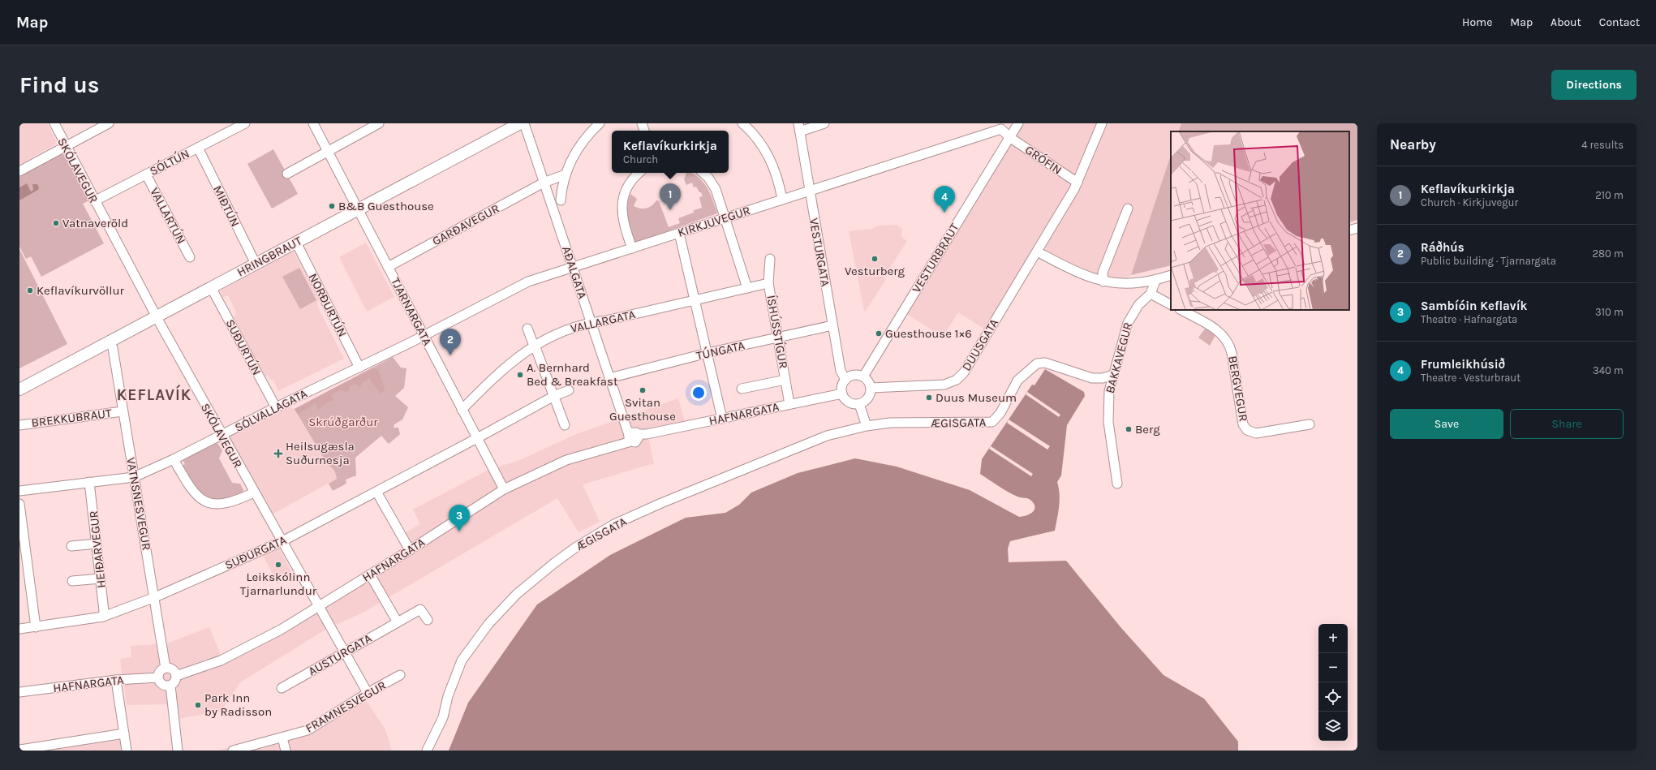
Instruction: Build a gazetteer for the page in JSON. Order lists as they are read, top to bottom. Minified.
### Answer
{"streets":{"main road":["HRINGBRAUT"],"street":["GRÓFIN","SÓLTÚN","SKÓLAVEGUR","MIÐTÚN","VALLARTÚN","KIRKJUVEGUR","GARÐAVEGUR","VESTURGATA","VESTURBRAUT","AÐALGATA","NORÐURTÚN","TJARNARGATA","VALLARGATA","ÍSHÚSSTÍGUR","DUUSGATA","SUÐURTÚN","TÚNGATA","BAKKAVEGUR","BERGVEGUR","SÓLVALLAGATA","HAFNARGATA","BREKKUBRAUT","ÆGISGATA","VATNSNESVEGUR","HEIÐARVEGUR","SUÐURGATA","AUSTURGATA","FRAMNESVEGUR"]},"crossings":[["GRÓFIN","KIRKJUVEGUR"],["GRÓFIN","VESTURBRAUT"],["SÓLTÚN","SKÓLAVEGUR"],["SÓLTÚN","MIÐTÚN"],["SÓLTÚN","VALLARTÚN"],["SKÓLAVEGUR","HRINGBRAUT"],["SKÓLAVEGUR","SÓLVALLAGATA"],["SKÓLAVEGUR","HAFNARGATA"],["SKÓLAVEGUR","SUÐURGATA"],["SKÓLAVEGUR","AUSTURGATA"],["SKÓLAVEGUR","FRAMNESVEGUR"],["MIÐTÚN","HRINGBRAUT"],["KIRKJUVEGUR","VESTURGATA"],["KIRKJUVEGUR","VESTURBRAUT"],["KIRKJUVEGUR","AÐALGATA"],["KIRKJUVEGUR","TJARNARGATA"],["KIRKJUVEGUR","SÓLVALLAGATA"],["GARÐAVEGUR","AÐALGATA"],["GARÐAVEGUR","TJARNARGATA"],["VESTURGATA","VESTURBRAUT"],["VESTURGATA","DUUSGATA"],["VESTURGATA","TÚNGATA"],["VESTURGATA","HAFNARGATA"],["HRINGBRAUT","NORÐURTÚN"],["HRINGBRAUT","TJARNARGATA"],["HRINGBRAUT","SUÐURTÚN"],["HRINGBRAUT","VATNSNESVEGUR"],["VESTURBRAUT","DUUSGATA"],["VESTURBRAUT","HAFNARGATA"],["AÐALGATA","VALLARGATA"],["AÐALGATA","TÚNGATA"],["AÐALGATA","HAFNARGATA"],["NORÐURTÚN","SÓLVALLAGATA"],["TJARNARGATA","VALLARGATA"],["TJARNARGATA","SÓLVALLAGATA"],["TJARNARGATA","HAFNARGATA"],["TJARNARGATA","SUÐURGATA"],["VALLARGATA","ÍSHÚSSTÍGUR"],["ÍSHÚSSTÍGUR","TÚNGATA"],["ÍSHÚSSTÍGUR","HAFNARGATA"],["DUUSGATA","HAFNARGATA"],["SUÐURTÚN","SÓLVALLAGATA"],["BAKKAVEGUR","ÆGISGATA"],["SÓLVALLAGATA","VATNSNESVEGUR"],["SÓLVALLAGATA","HEIÐARVEGUR"],["HAFNARGATA","VATNSNESVEGUR"],["BREKKUBRAUT","VATNSNESVEGUR"],["VATNSNESVEGUR","SUÐURGATA"],["HEIÐARVEGUR","SUÐURGATA"]],"districts":["KEFLAVÍK"],"parks":["Skrúðgarður"],"places":{"other":["B&B Guesthouse","Vatnaveröld","Vesturberg","Keflavíkurvöllur","Guesthouse 1×6","A. Bernhard Bed & Breakfast","Svitan Guesthouse","Duus Museum","Berg","Leikskólinn Tjarnarlundur","Park Inn by Radisson"],"health":["Heilsugæsla Suðurnesja"]},"page":{"header":"Map","nav":["Home","Map","About","Contact"],"buttons":["Directions",["Save","Share"]],"title":"Find us","heading":["Nearby","4 results"],"popup":["Keflavíkurkirkja","Church"],"list":[{"mark":"1","name":"Keflavíkurkirkja","note":"Church · Kirkjuvegur","value":"210 m"},{"mark":"2","name":"Ráðhús","note":"Public building · Tjarnargata","value":"280 m"},{"mark":"3","name":"Sambíóin Keflavík","note":"Theatre · Hafnargata","value":"310 m"},{"mark":"4","name":"Frumleikhúsið","note":"Theatre · Vesturbraut","value":"340 m"}],"pins":["1","4","2","3"],"map_buttons":["+","−"]}}
